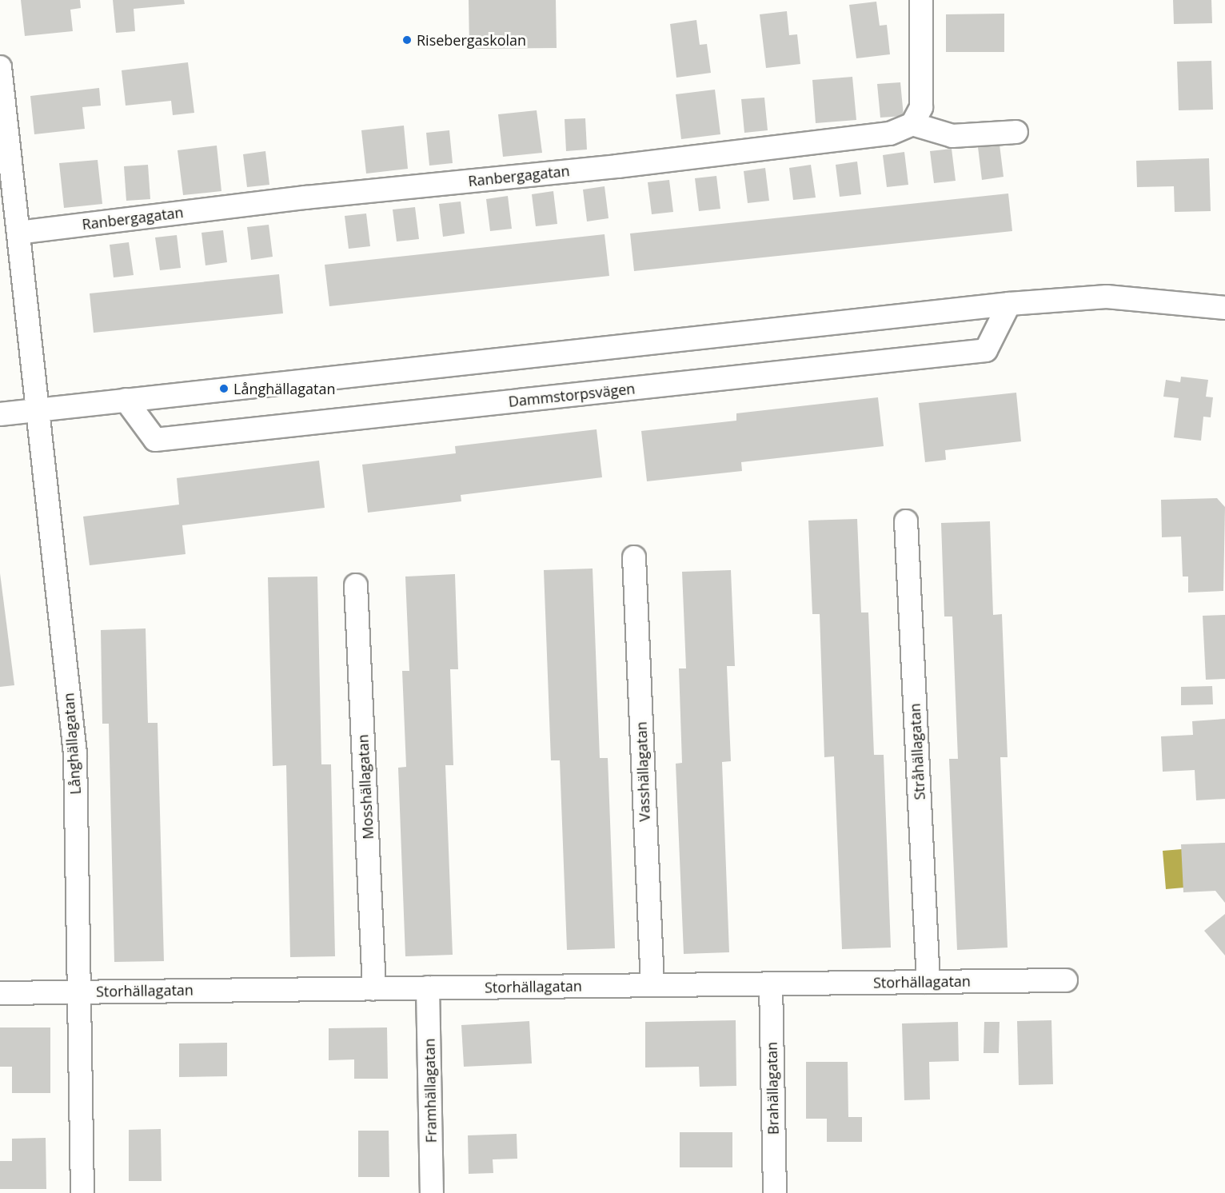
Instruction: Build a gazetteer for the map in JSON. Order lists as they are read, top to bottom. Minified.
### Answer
{"streets":{"street":["Ranbergagatan","Dammstorpsvägen","Långhällagatan","Stråhällagatan","Vasshällagatan","Mosshällagatan","Storhällagatan","Brahällagatan","Framhällagatan"]},"crossings":[["Ranbergagatan","Långhällagatan"],["Långhällagatan","Storhällagatan"],["Stråhällagatan","Storhällagatan"],["Vasshällagatan","Storhällagatan"],["Mosshällagatan","Storhällagatan"],["Storhällagatan","Brahällagatan"],["Storhällagatan","Framhällagatan"]],"places":["Risebergaskolan","Långhällagatan"]}
